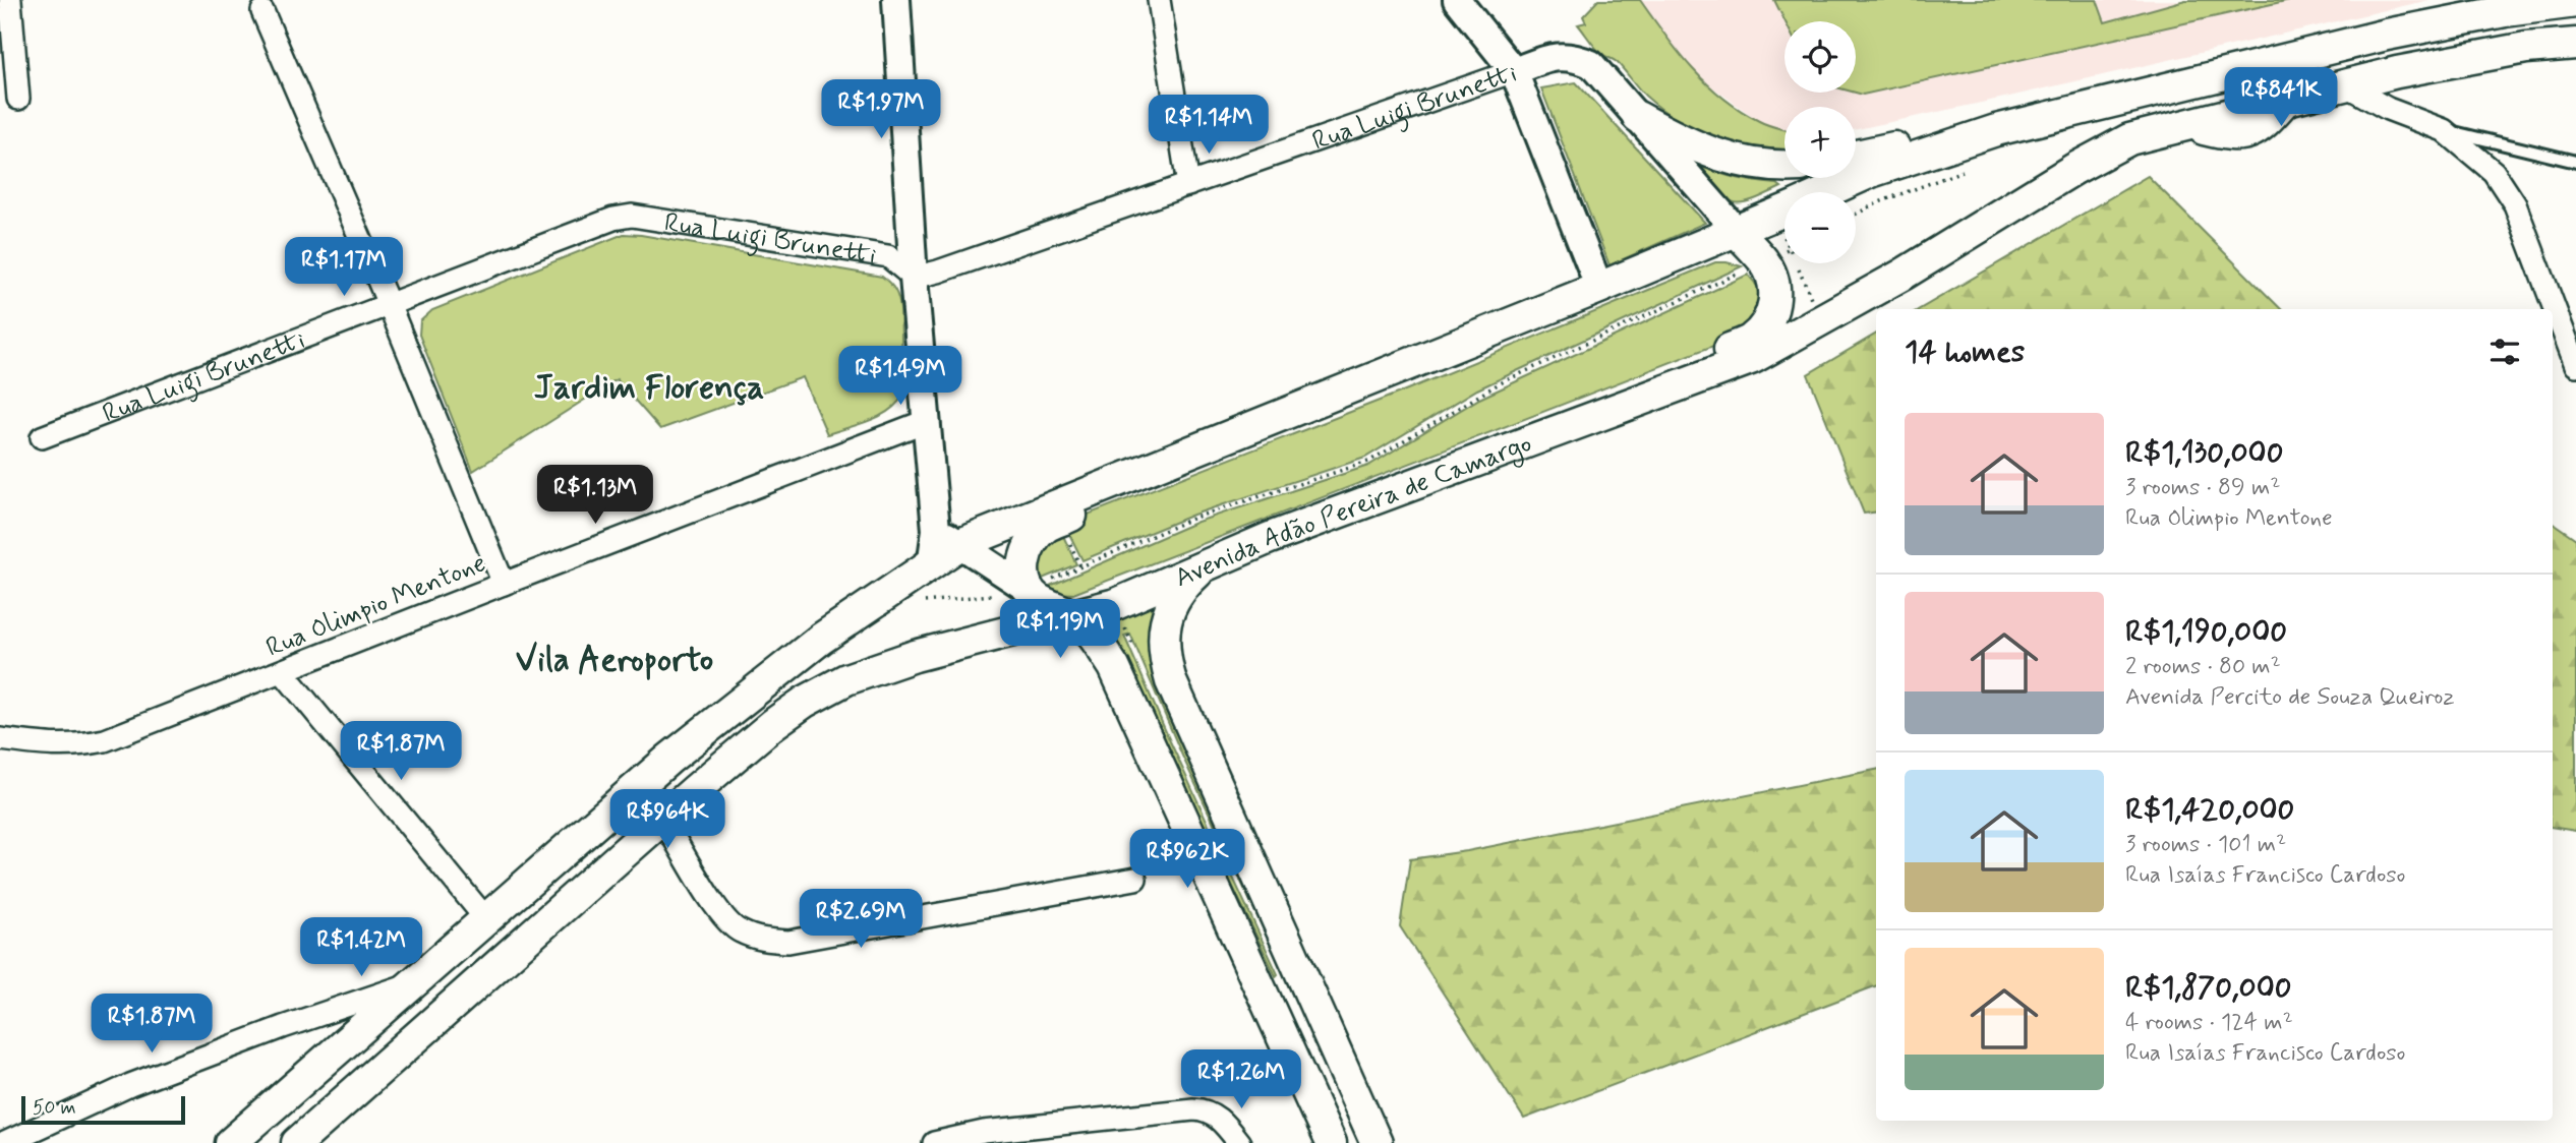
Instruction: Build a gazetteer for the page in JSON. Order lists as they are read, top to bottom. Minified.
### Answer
{"streets":{"main road":["Avenida Adão Pereira de Camargo"],"street":["Rua Luigi Brunetti","Rua Olimpio Mentone"]},"districts":["Jardim Florença","Vila Aeroporto"],"scale_bar":"50 m","page":{"map_buttons":["+","−"],"price":["R$841K","R$1.97M","R$1.14M","R$1.17M","R$1.49M","R$1.13M","R$1.19M","R$1.87M","R$964K","R$962K","R$2.69M","R$1.42M","R$1.87M","R$1.26M"],"heading":"14 homes","list":[{"name":"R$1,130,000","note":"3 rooms · 89 m² · Rua Olimpio Mentone"},{"name":"R$1,190,000","note":"2 rooms · 80 m² · Avenida Percito de Souza Queiroz"},{"name":"R$1,420,000","note":"3 rooms · 101 m² · Rua Isaías Francisco Cardoso"},{"name":"R$1,870,000","note":"4 rooms · 124 m² · Rua Isaías Francisco Cardoso"}],"scale":"50 m"}}
